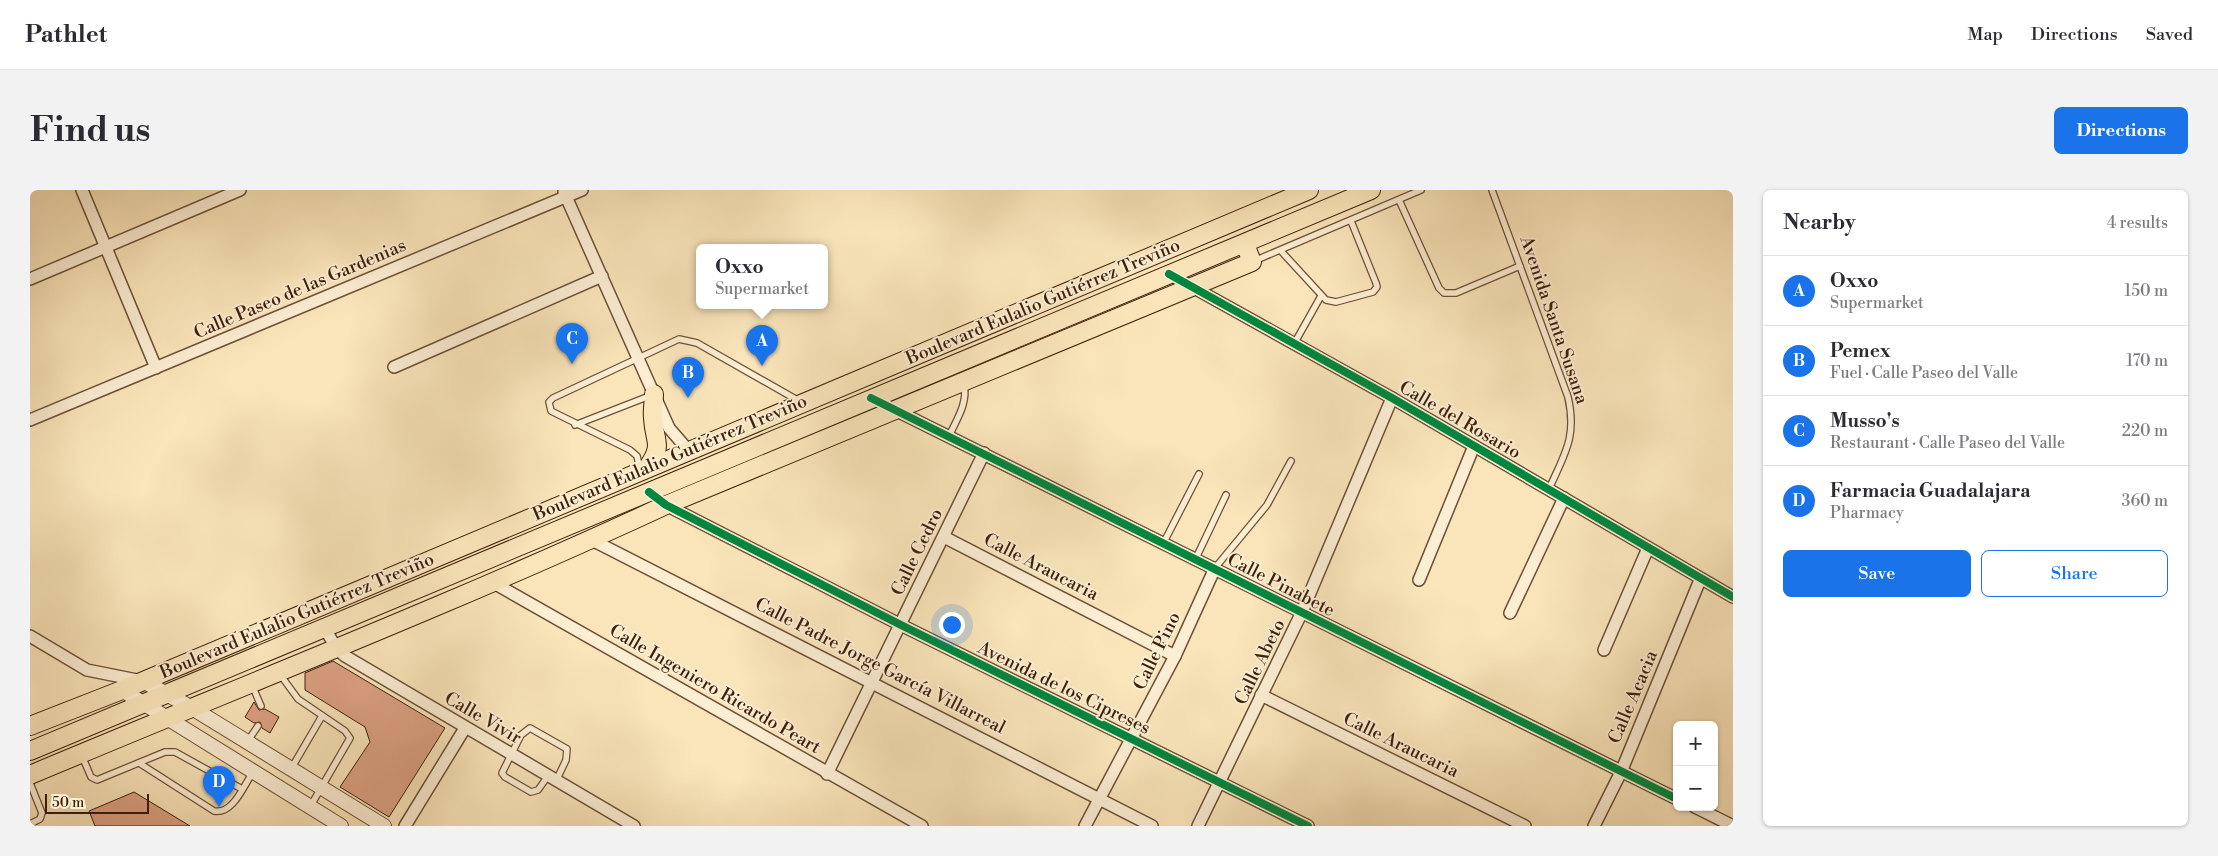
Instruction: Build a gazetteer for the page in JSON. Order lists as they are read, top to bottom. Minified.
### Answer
{"streets":{"main road":["Boulevard Eulalio Gutiérrez Treviño"],"street":["Calle Paseo de las Gardenias","Calle del Rosario","Calle Cedro","Calle Araucaria","Calle Pinabete","Calle Pino","Calle Abeto","Calle Padre Jorge García Villarreal","Avenida de los Cipreses","Calle Ingeniero Ricardo Peart","Calle Acacia","Calle Vivir"],"lane":["Avenida Santa Susana"]},"crossings":[["Boulevard Eulalio Gutiérrez Treviño","Calle del Rosario"],["Boulevard Eulalio Gutiérrez Treviño","Calle Pinabete"],["Boulevard Eulalio Gutiérrez Treviño","Avenida de los Cipreses"],["Boulevard Eulalio Gutiérrez Treviño","Calle Vivir"],["Avenida Santa Susana","Calle del Rosario"],["Calle del Rosario","Calle Abeto"],["Calle del Rosario","Calle Acacia"],["Calle Cedro","Calle Araucaria"],["Calle Cedro","Calle Pinabete"],["Calle Cedro","Calle Padre Jorge García Villarreal"],["Calle Cedro","Avenida de los Cipreses"],["Calle Cedro","Calle Ingeniero Ricardo Peart"],["Calle Araucaria","Calle Pino"],["Calle Araucaria","Calle Abeto"],["Calle Pinabete","Calle Pino"],["Calle Pinabete","Calle Abeto"],["Calle Pinabete","Calle Acacia"],["Calle Pino","Calle Padre Jorge García Villarreal"],["Calle Pino","Avenida de los Cipreses"],["Calle Abeto","Avenida de los Cipreses"]],"scale_bar":"50 m","page":{"header":"Pathlet","nav":["Map","Directions","Saved"],"buttons":["Directions",["Save","Share"]],"title":"Find us","heading":["Nearby","4 results"],"popup":["Oxxo","Supermarket"],"list":[{"mark":"A","name":"Oxxo","note":"Supermarket","value":"150 m"},{"mark":"B","name":"Pemex","note":"Fuel · Calle Paseo del Valle","value":"170 m"},{"mark":"C","name":"Musso's","note":"Restaurant · Calle Paseo del Valle","value":"220 m"},{"mark":"D","name":"Farmacia Guadalajara","note":"Pharmacy","value":"360 m"}],"pins":["C","A","B","D"],"map_buttons":["+","−"],"scale":"50 m"}}
